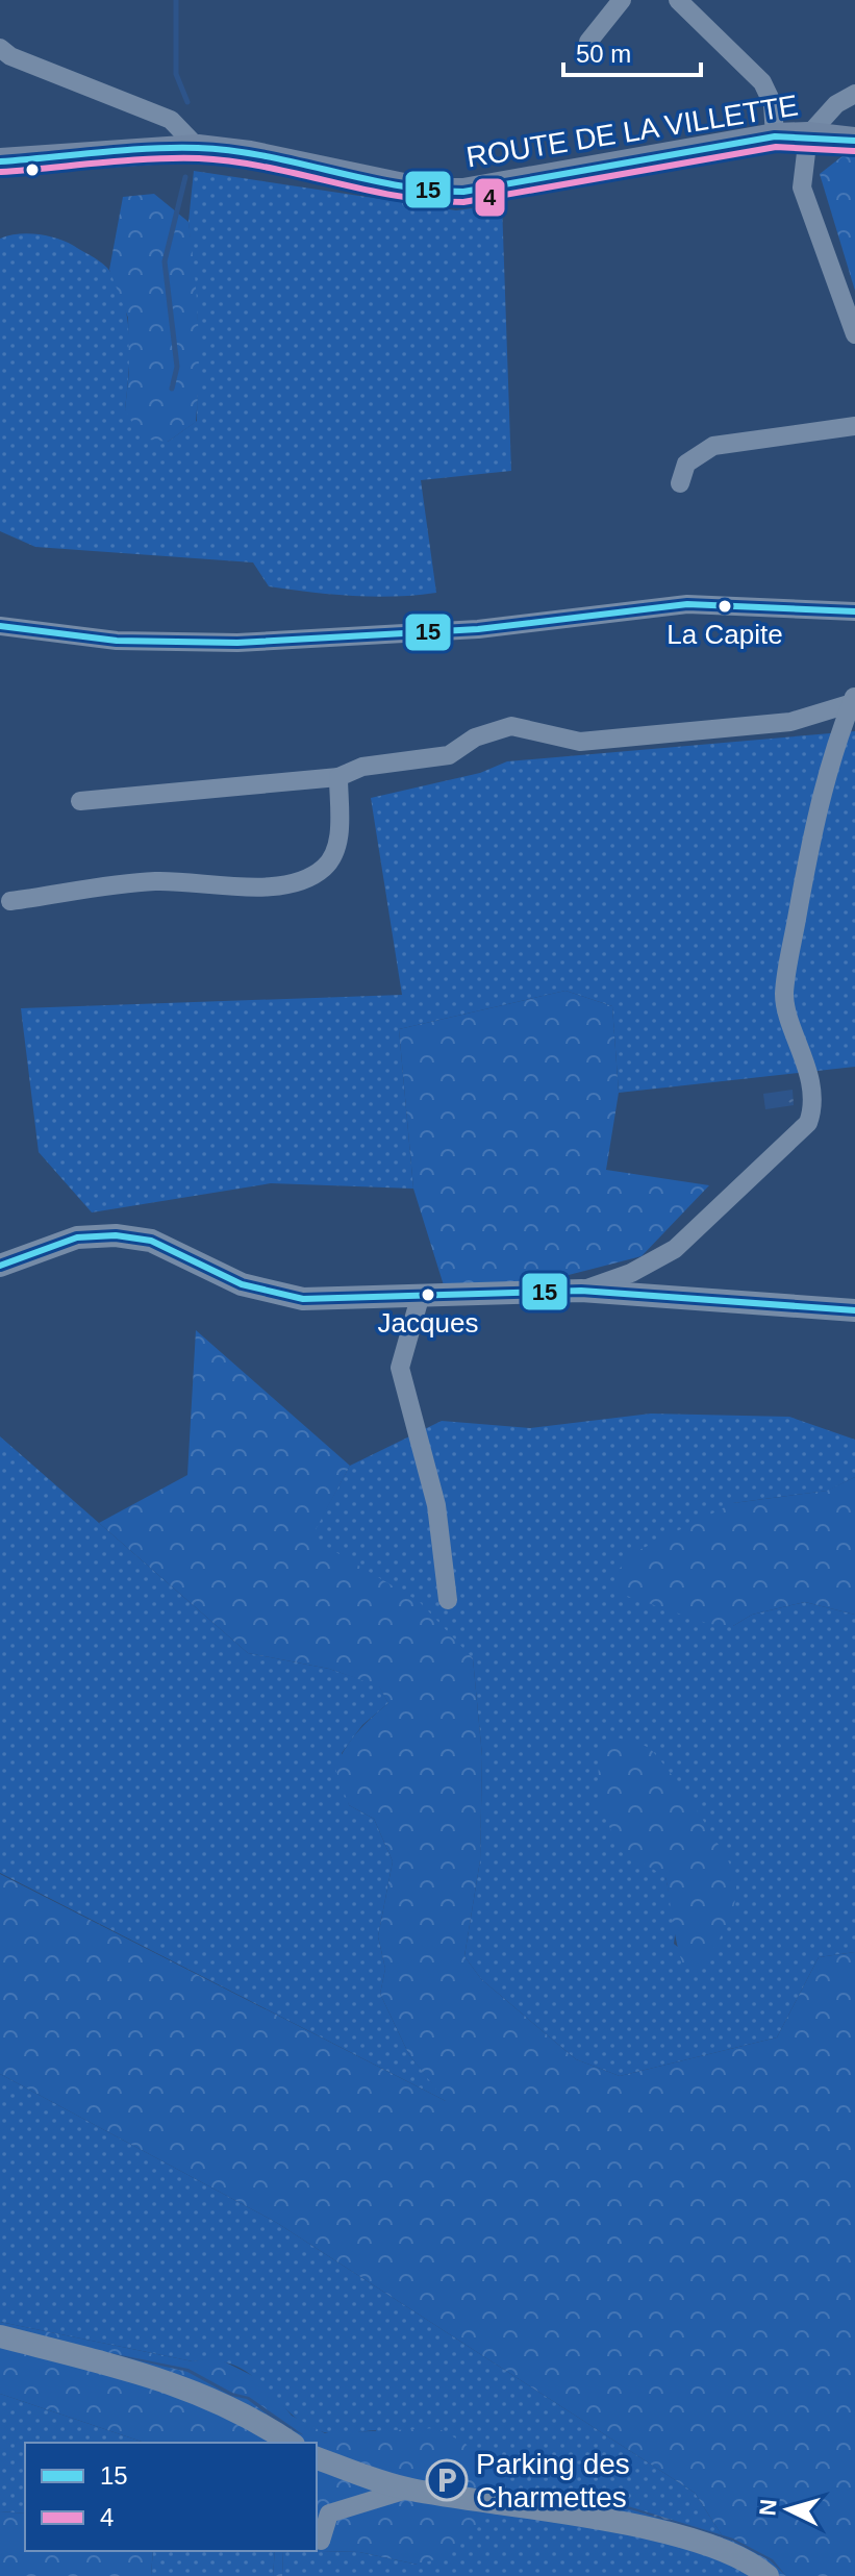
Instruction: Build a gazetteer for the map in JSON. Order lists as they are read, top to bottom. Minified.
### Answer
{"streets":{"main road":["ROUTE DE LA VILLETTE"]},"places":{"other":["La Capite","Jacques"],"parking":["Parking des Charmettes"]},"lines":["transit line 15","transit line 4"],"legend":["15","4"],"scale_bar":"50 m","north":"left"}
